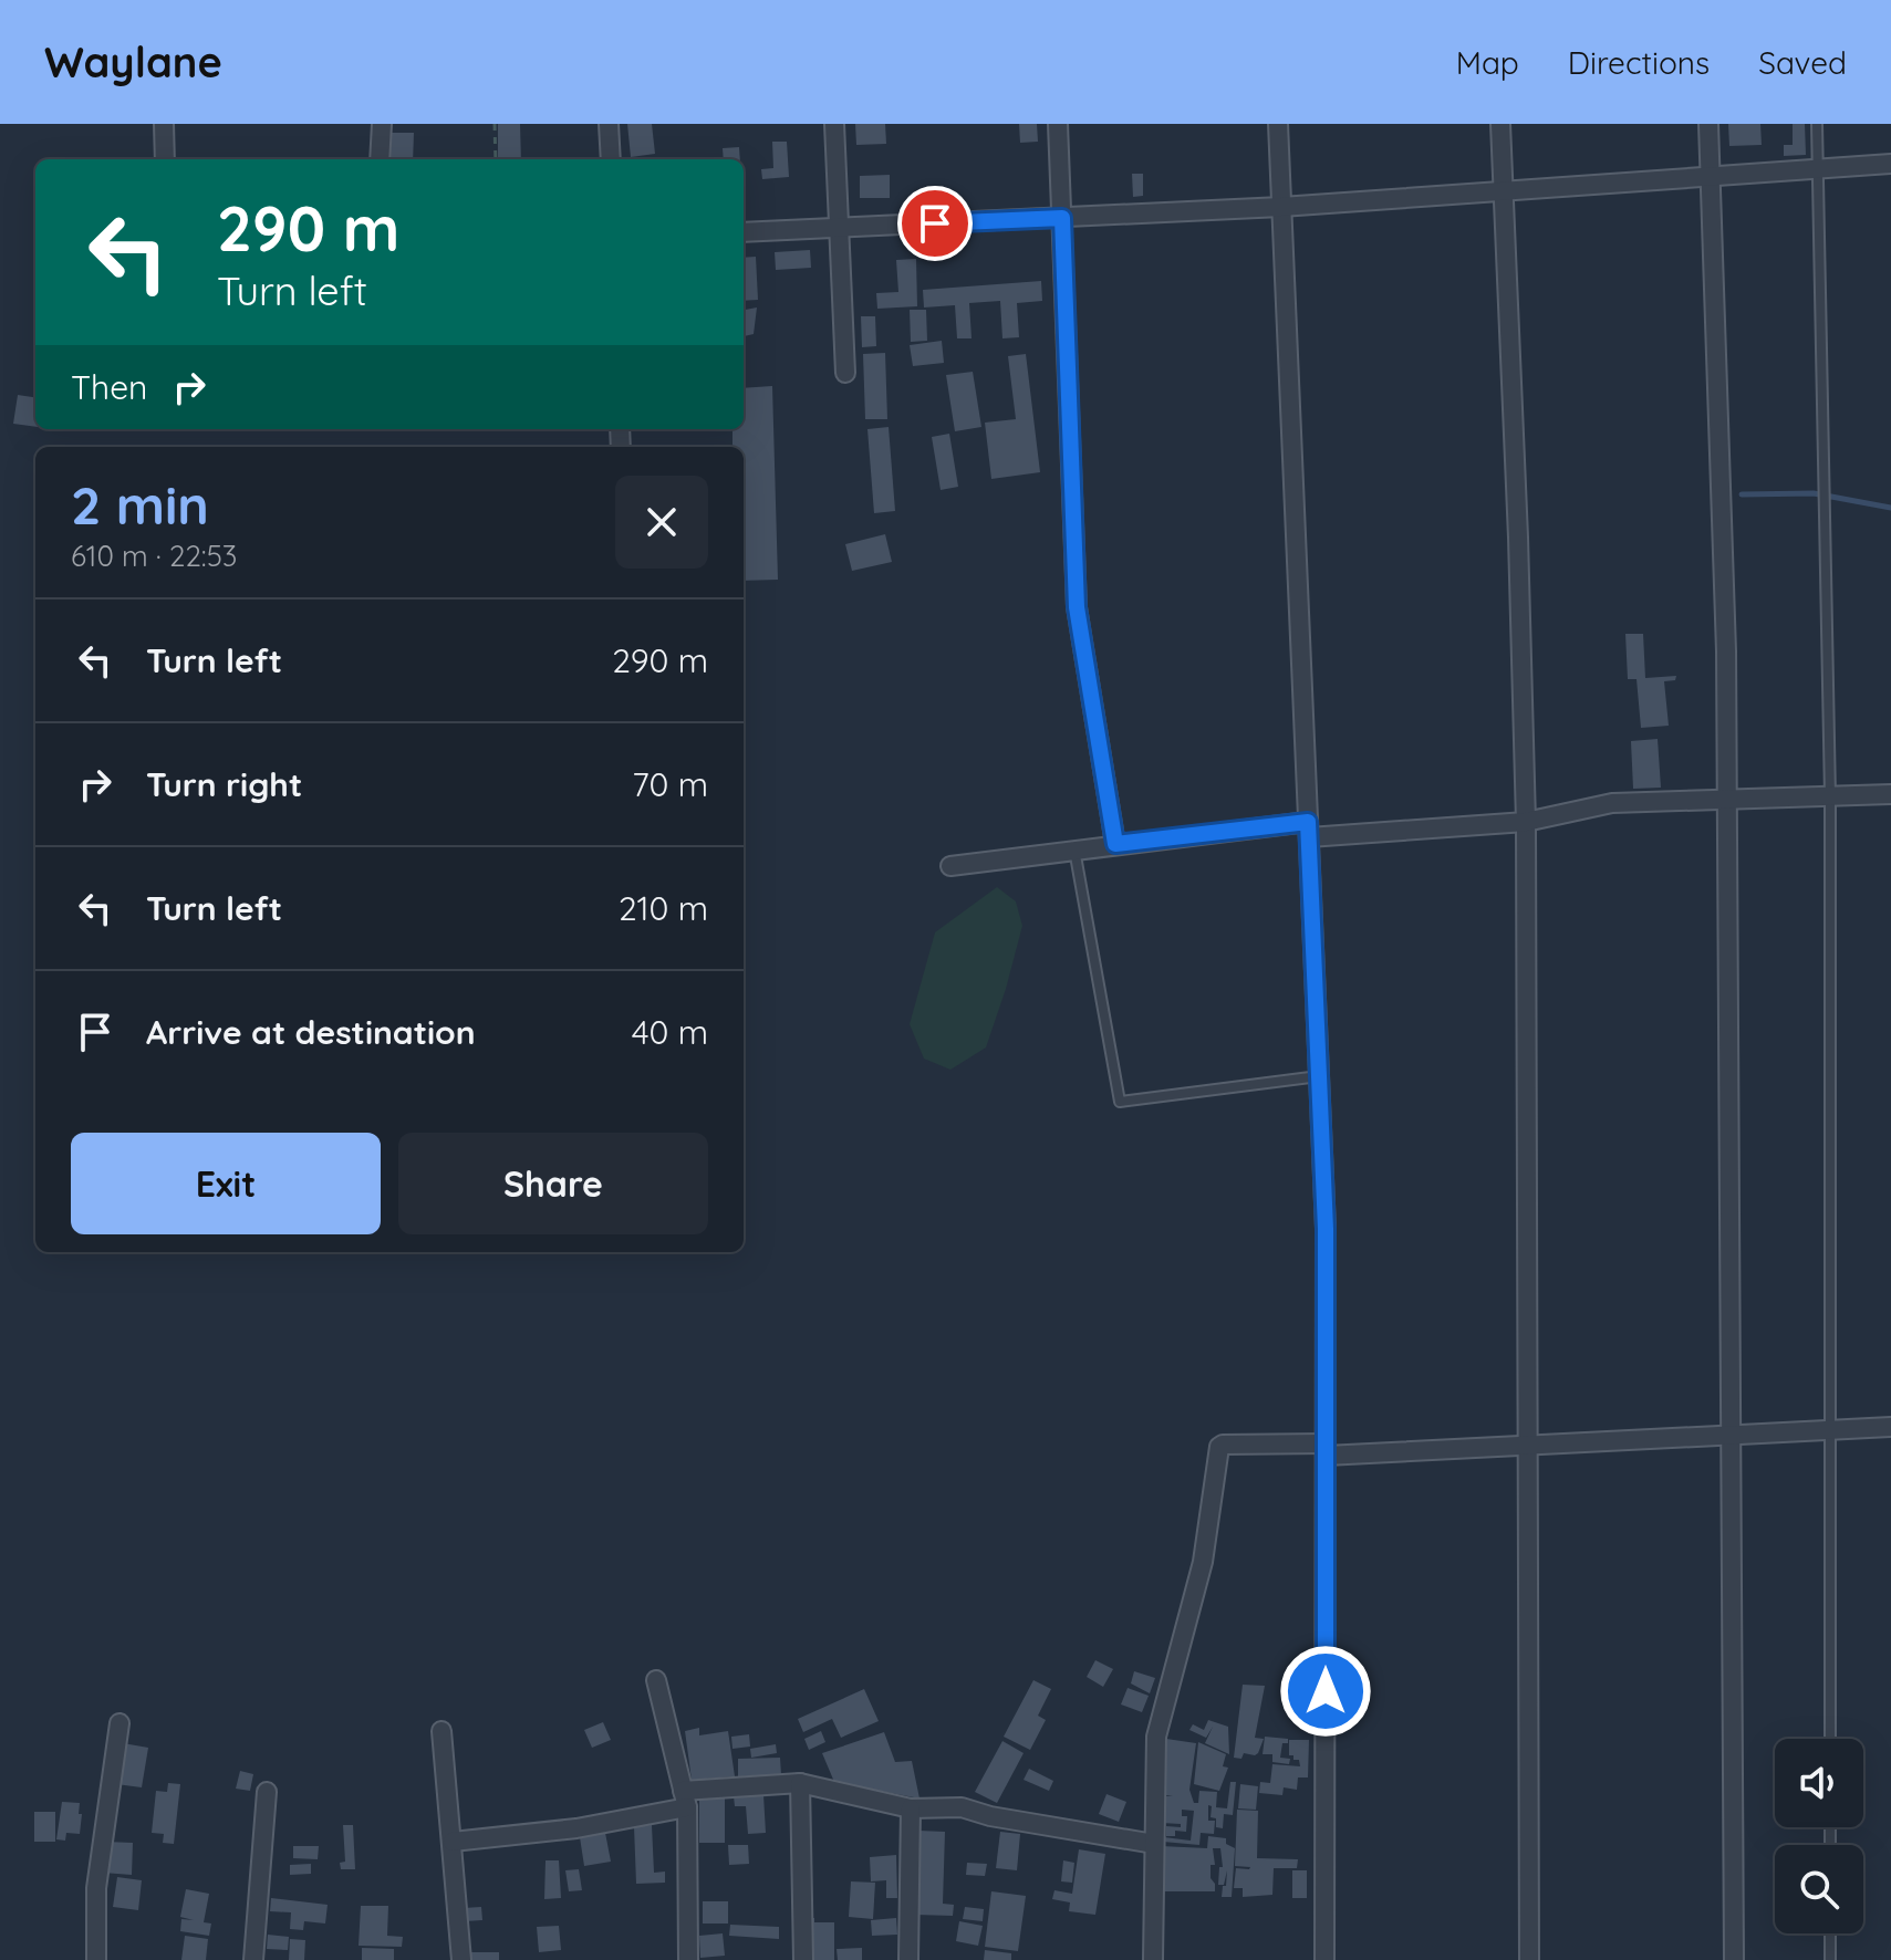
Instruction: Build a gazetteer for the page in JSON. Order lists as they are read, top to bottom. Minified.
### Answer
{"page":{"header":"Waylane","nav":["Map","Directions","Saved"],"turn":["290 m","Turn left"],"then":"Then","heading":["2 min","610 m · 22:53"],"list":[{"name":"Turn left","value":"290 m"},{"name":"Turn right","value":"70 m"},{"name":"Turn left","value":"210 m"},{"name":"Arrive at destination","value":"40 m"}],"buttons":["Exit","Share"]}}
